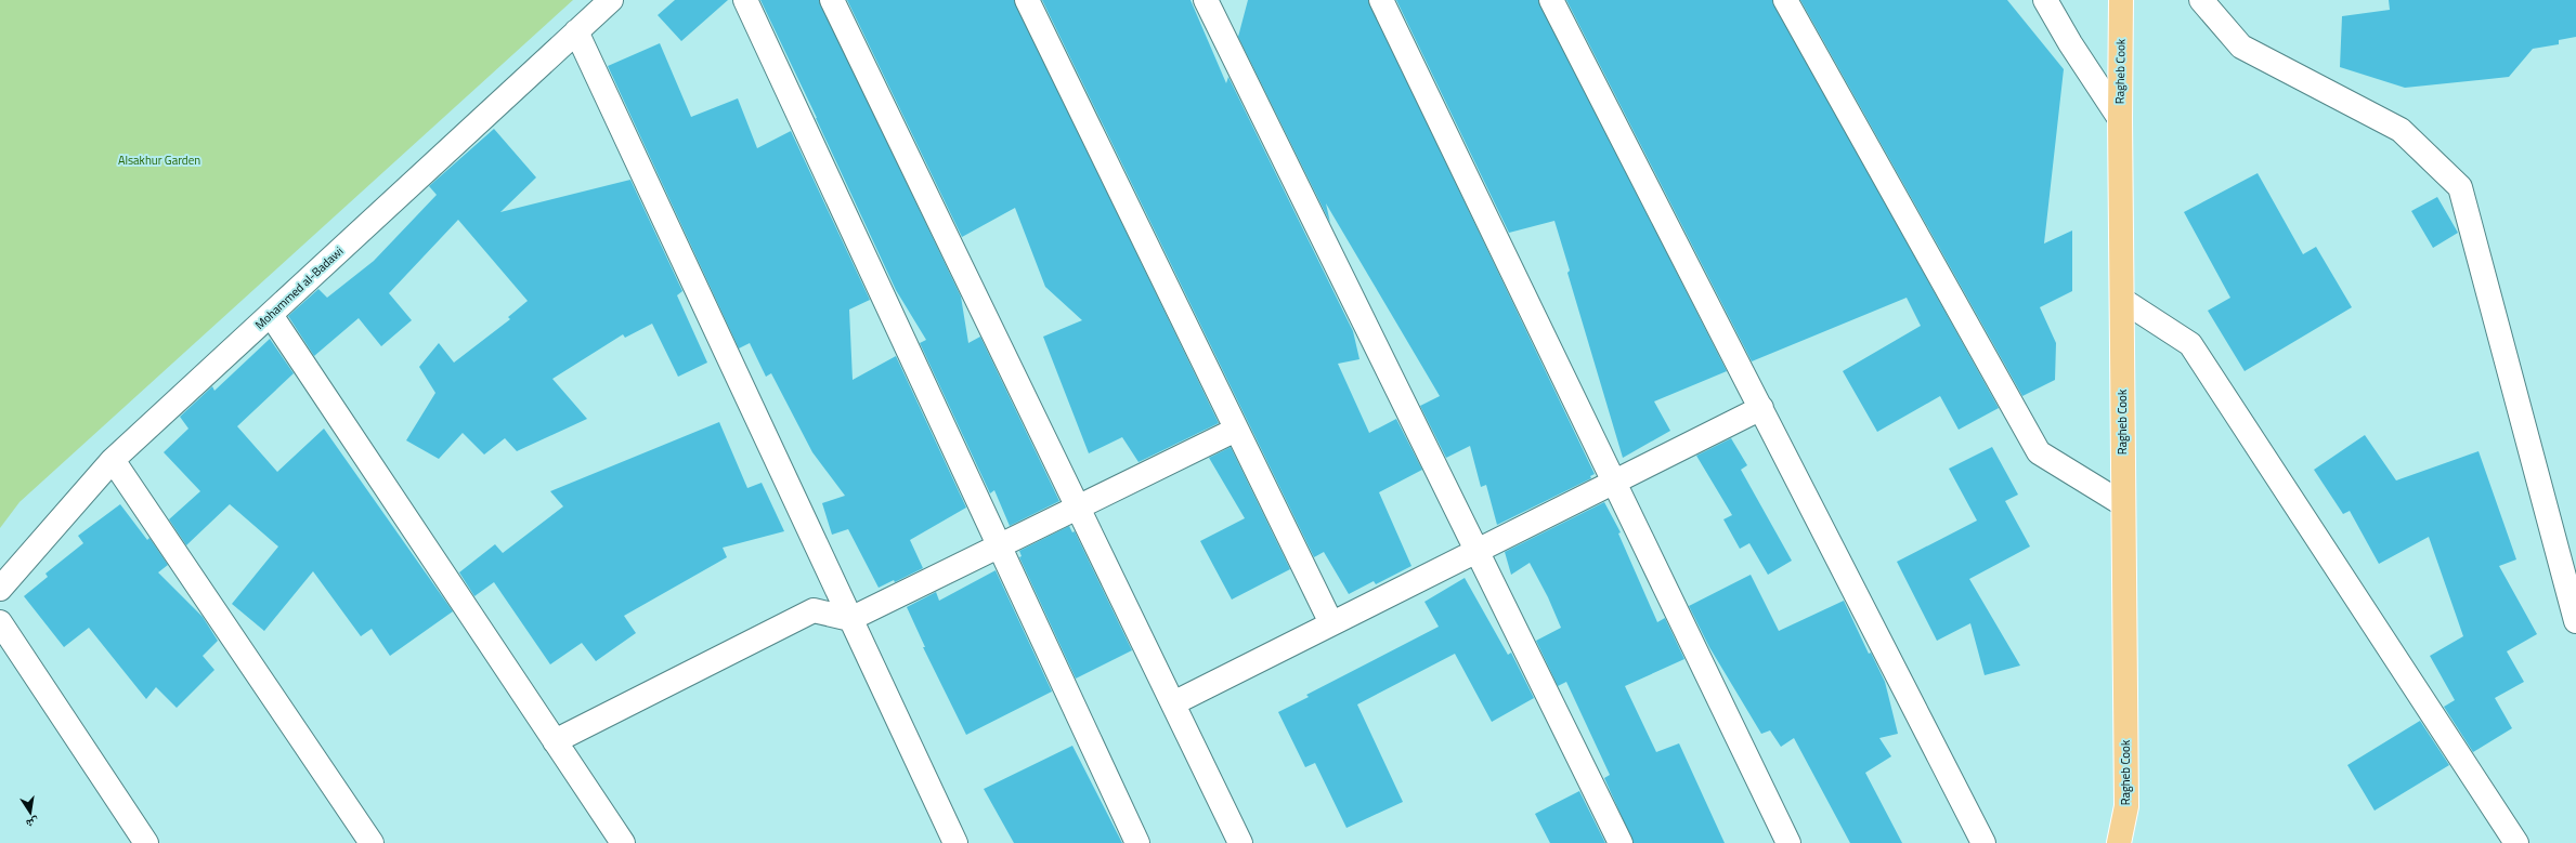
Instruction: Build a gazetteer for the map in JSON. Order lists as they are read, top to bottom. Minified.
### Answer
{"streets":{"main road":["Ragheb Cook"],"street":["Mohammed al-Badawi"]},"parks":["Alsakhur Garden"],"north":"bottom"}
